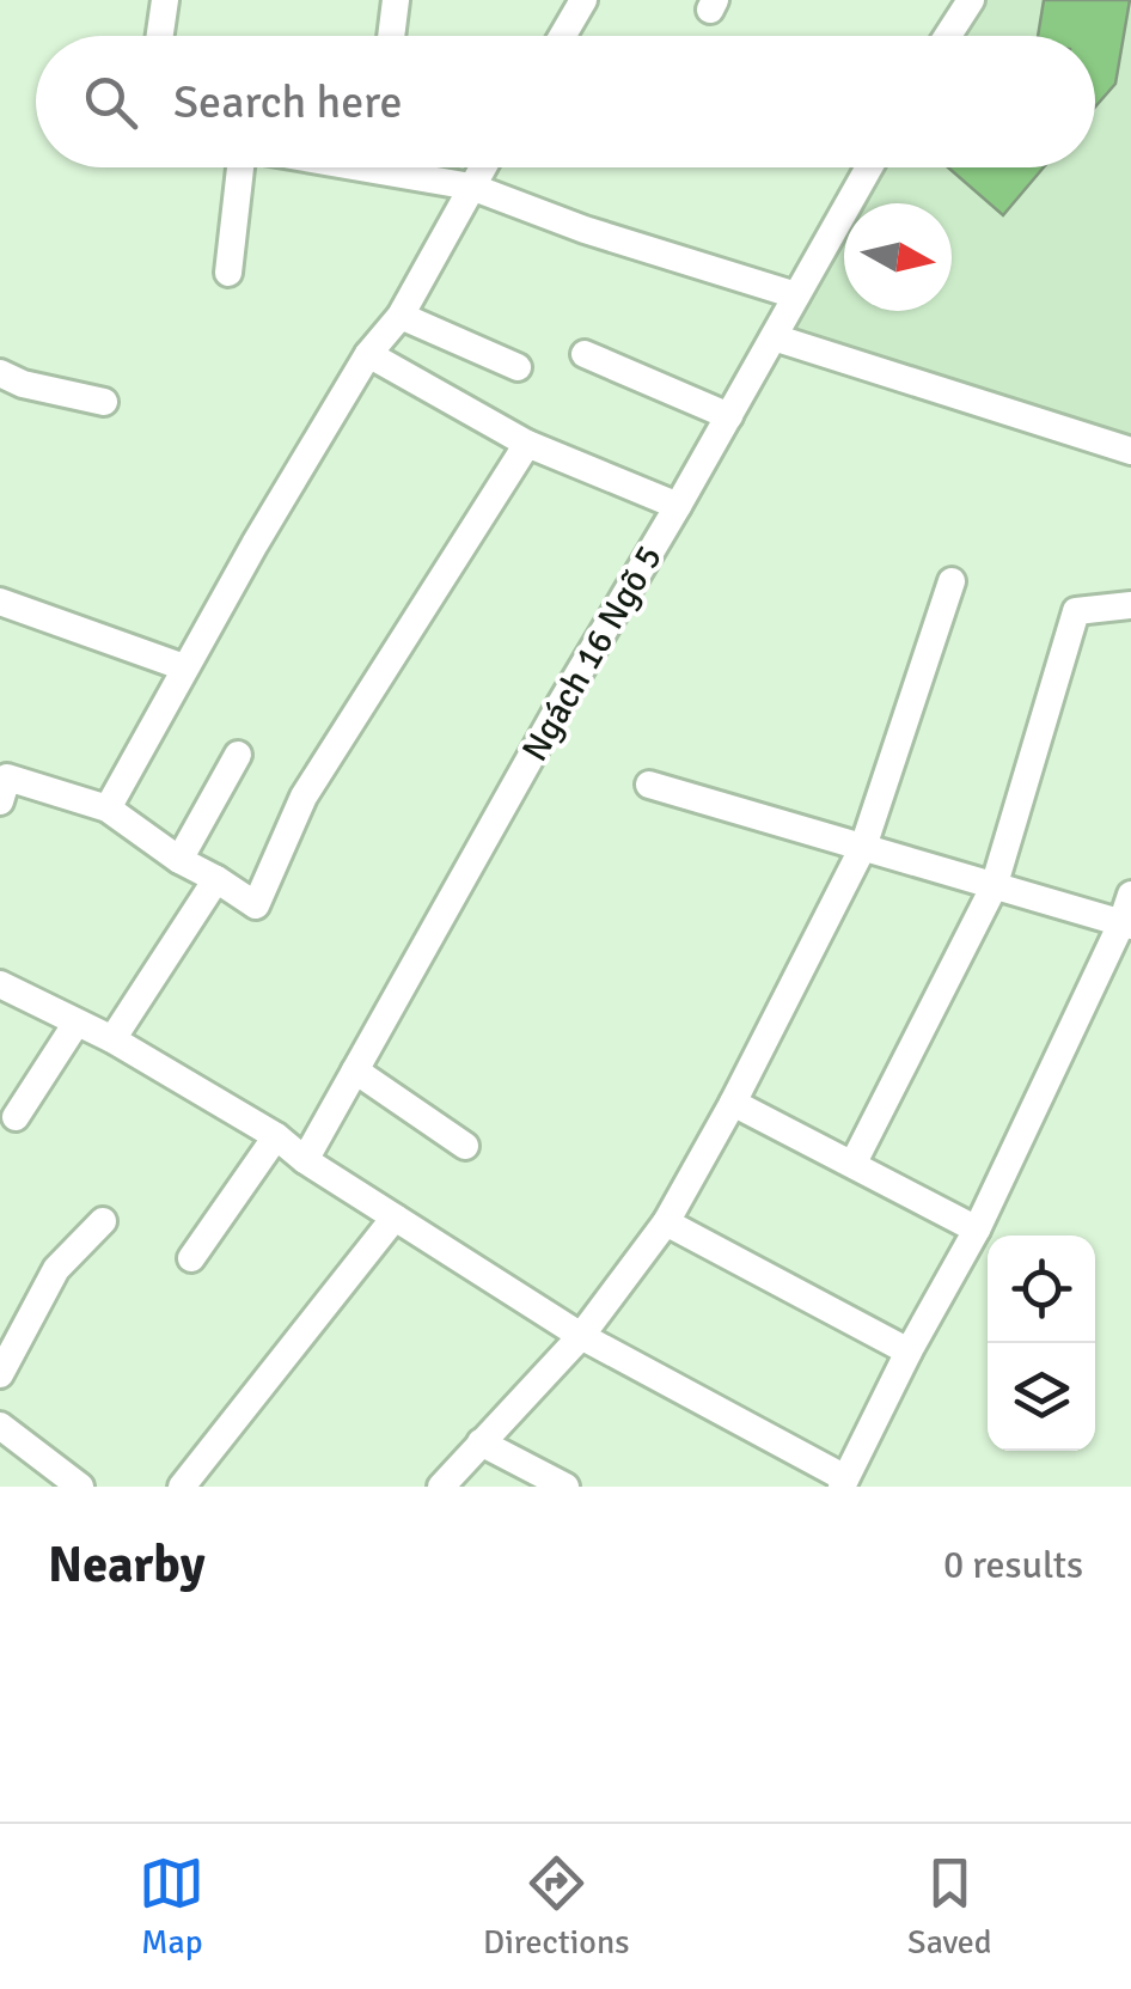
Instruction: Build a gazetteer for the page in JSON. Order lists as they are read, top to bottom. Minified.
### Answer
{"streets":{"lane":["Ngách 16 Ngõ 5"]},"north":"right","page":{"search":"Search here","heading":["Nearby","0 results"],"nav":["Map","Directions","Saved"]}}
